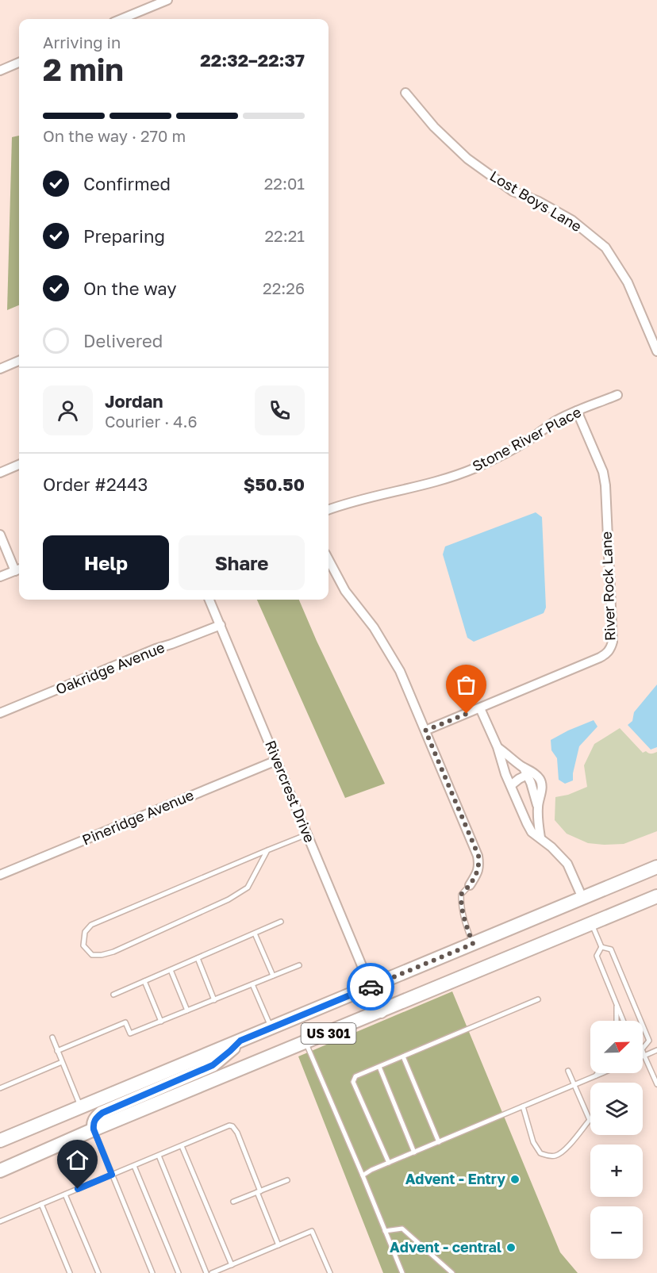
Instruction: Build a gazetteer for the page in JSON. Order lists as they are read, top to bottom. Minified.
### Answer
{"streets":{"main road":["US 301"],"street":["Lost Boys Lane","Stone River Place","River Rock Lane","Oakridge Avenue","Rivercrest Drive","Pineridge Avenue"]},"crossings":[["Stone River Place","River Rock Lane"],["Oakridge Avenue","Rivercrest Drive"],["Rivercrest Drive","Pineridge Avenue"],["Rivercrest Drive","US 301"]],"places":["Advent - Entry","Advent - central"],"north":"top right","page":{"heading":["2 min","Arriving in","22:32–22:37"],"panel":["Jordan","Courier · 4.6","Order #2443","$50.50"],"bar":"On the way · 270 m","list":[["Confirmed","22:01"],["Preparing","22:21"],["On the way","22:26"],"Delivered"],"buttons":["Help","Share"],"map_buttons":["+","−"]}}
